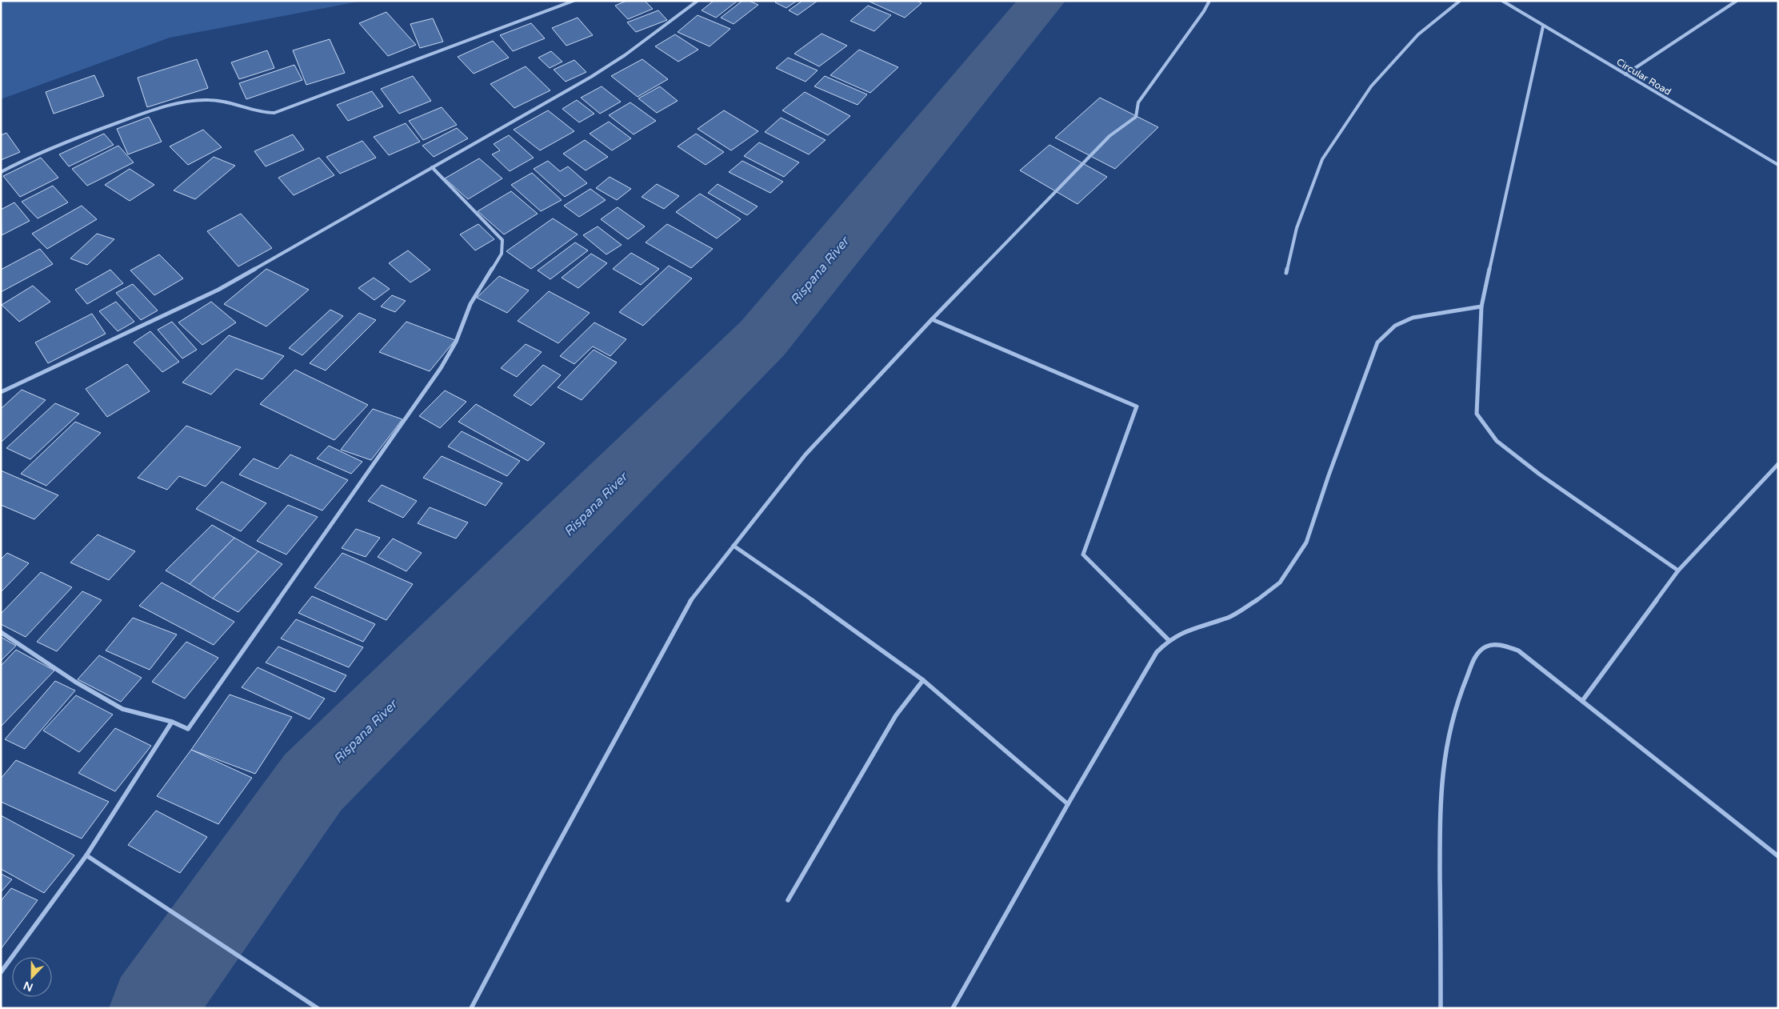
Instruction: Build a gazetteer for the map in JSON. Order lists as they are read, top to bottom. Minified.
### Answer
{"streets":{"street":["Circular Road"]},"water":["Rispana River"],"north":"bottom"}
